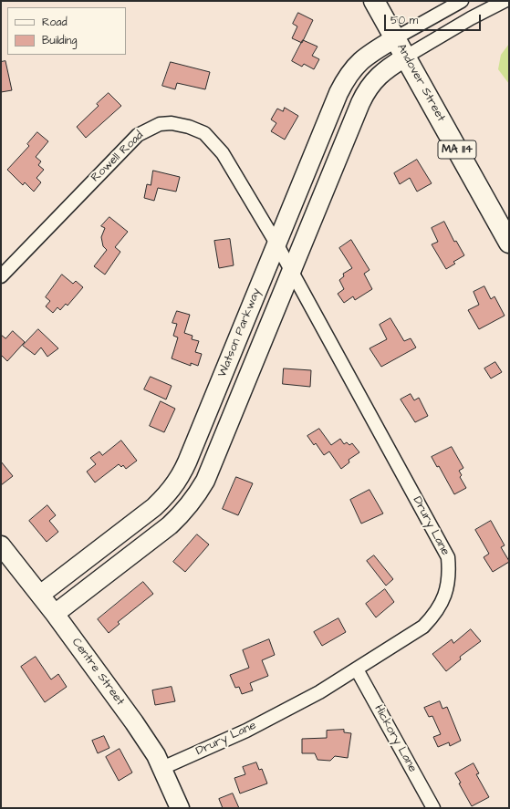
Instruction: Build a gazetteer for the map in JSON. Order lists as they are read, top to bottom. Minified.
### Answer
{"streets":{"highway":["Andover Street","MA 114"],"main road":["Watson Parkway","Centre Street"],"street":["Rowell Road","Drury Lane","Hickory Lane"]},"crossings":[["Andover Street","Watson Parkway"],["Rowell Road","Watson Parkway"],["Rowell Road","Drury Lane"],["Watson Parkway","Drury Lane"],["Watson Parkway","Centre Street"],["Drury Lane","Centre Street"],["Drury Lane","Hickory Lane"]],"legend":["Road","Building"],"scale_bar":"50 m"}
